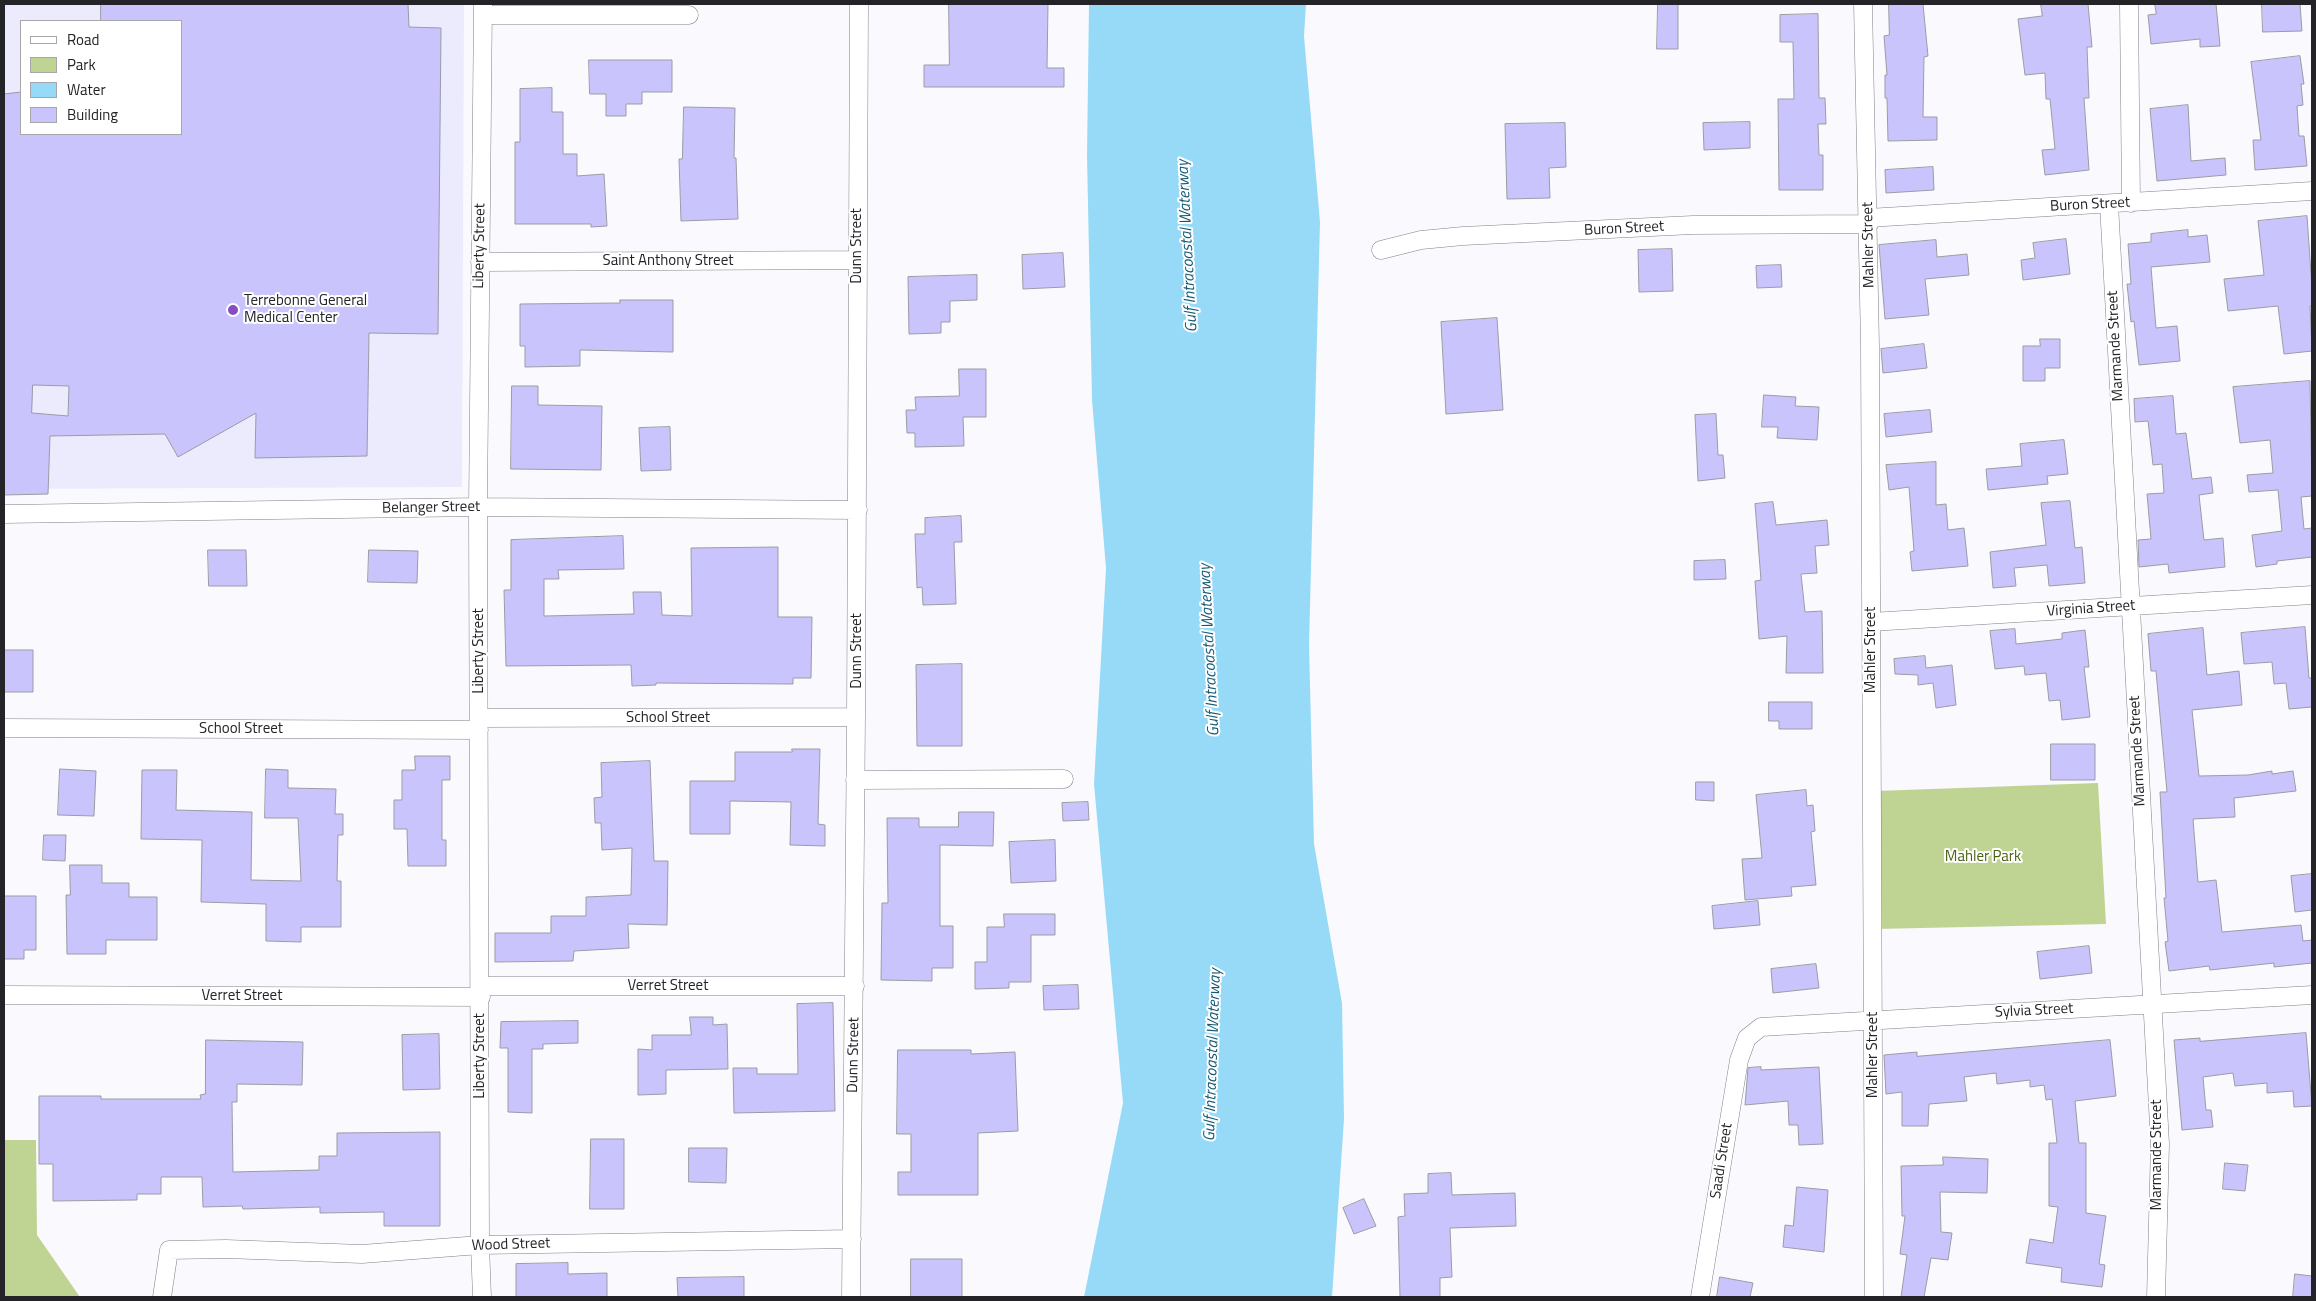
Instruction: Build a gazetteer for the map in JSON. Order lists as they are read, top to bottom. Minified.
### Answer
{"streets":{"street":["Buron Street","Mahler Street","Liberty Street","Dunn Street","Saint Anthony Street","Marmande Street","Belanger Street","Virginia Street","School Street","Verret Street","Sylvia Street","Saadi Street","Wood Street"]},"crossings":[["Buron Street","Mahler Street"],["Buron Street","Marmande Street"],["Mahler Street","Virginia Street"],["Mahler Street","Sylvia Street"],["Liberty Street","Saint Anthony Street"],["Liberty Street","Belanger Street"],["Liberty Street","School Street"],["Liberty Street","Verret Street"],["Liberty Street","Wood Street"],["Dunn Street","Saint Anthony Street"],["Dunn Street","Belanger Street"],["Dunn Street","School Street"],["Dunn Street","Verret Street"],["Dunn Street","Wood Street"],["Marmande Street","Virginia Street"],["Marmande Street","Sylvia Street"],["Sylvia Street","Saadi Street"]],"water":["Gulf Intracoastal Waterway"],"parks":["Mahler Park"],"places":["Terrebonne General Medical Center"],"legend":["Road","Park","Water","Building"]}
